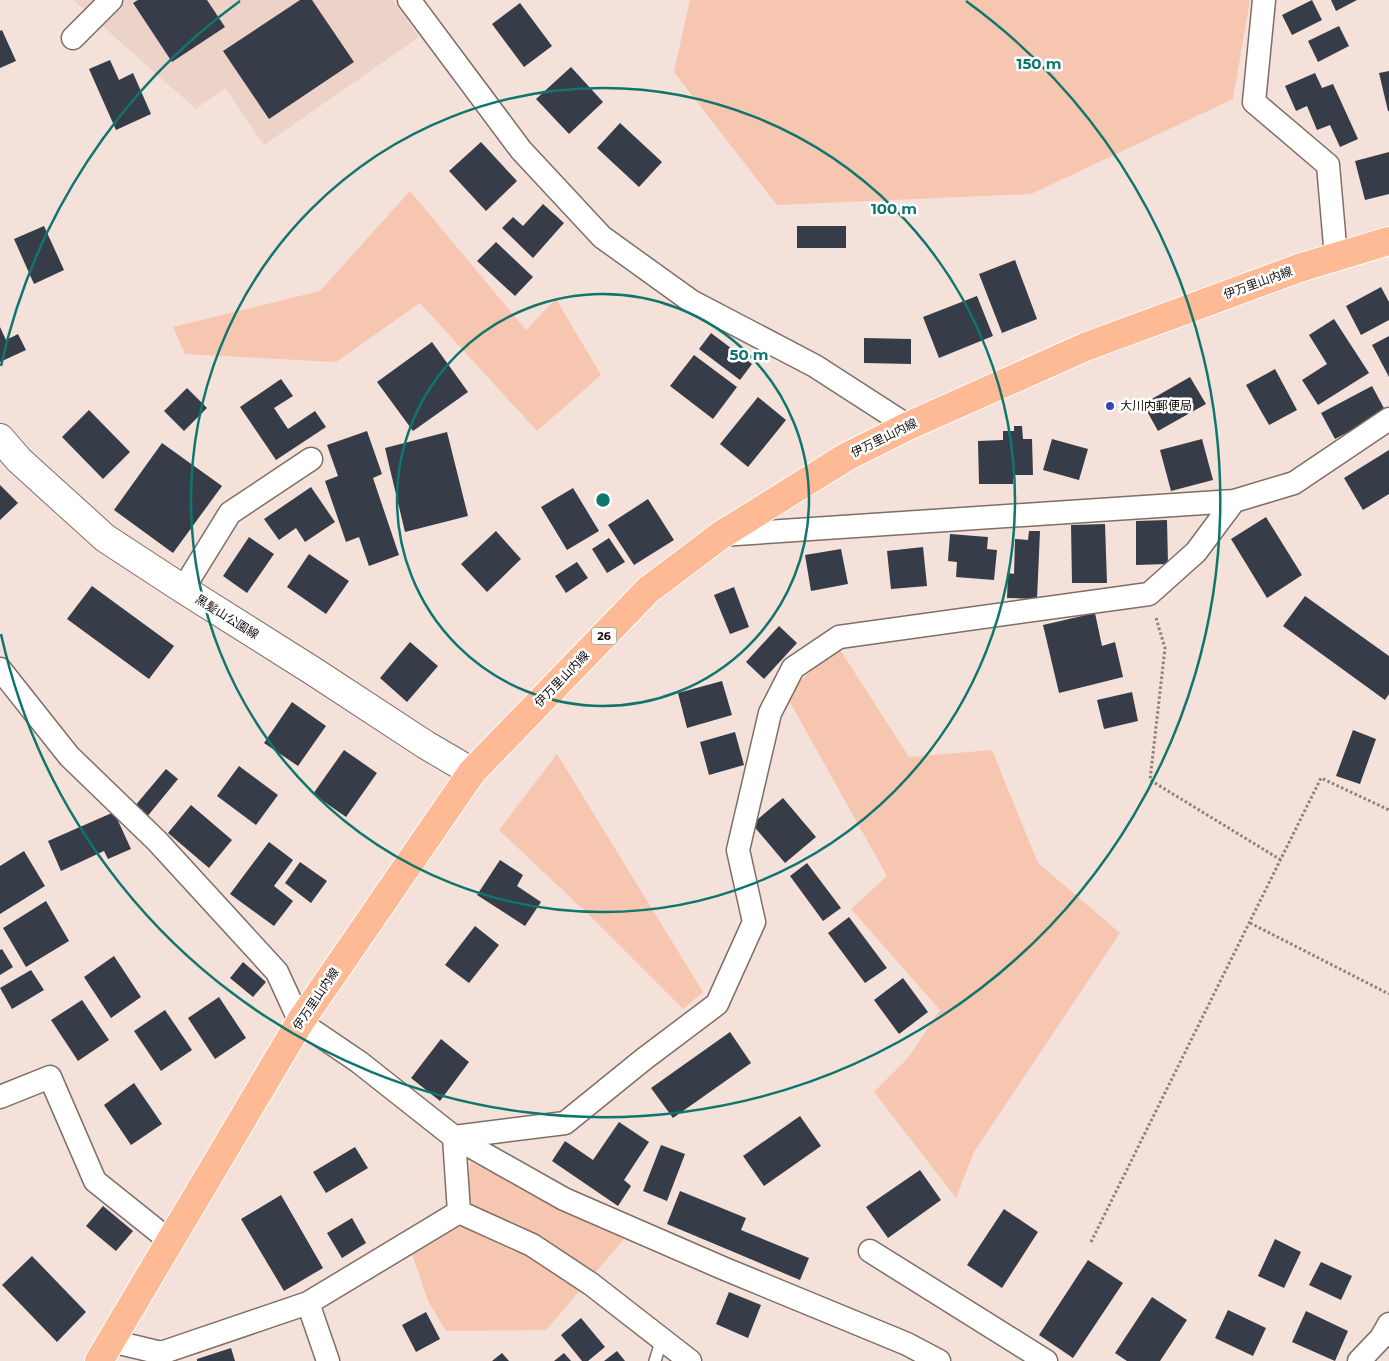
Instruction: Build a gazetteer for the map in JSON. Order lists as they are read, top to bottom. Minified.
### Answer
{"streets":{"main road":["伊万里山内線","黒髪山公園線","26"]},"crossings":[["伊万里山内線","黒髪山公園線"]],"places":["大川内郵便局"],"rings":["150 m","100 m","50 m"]}
